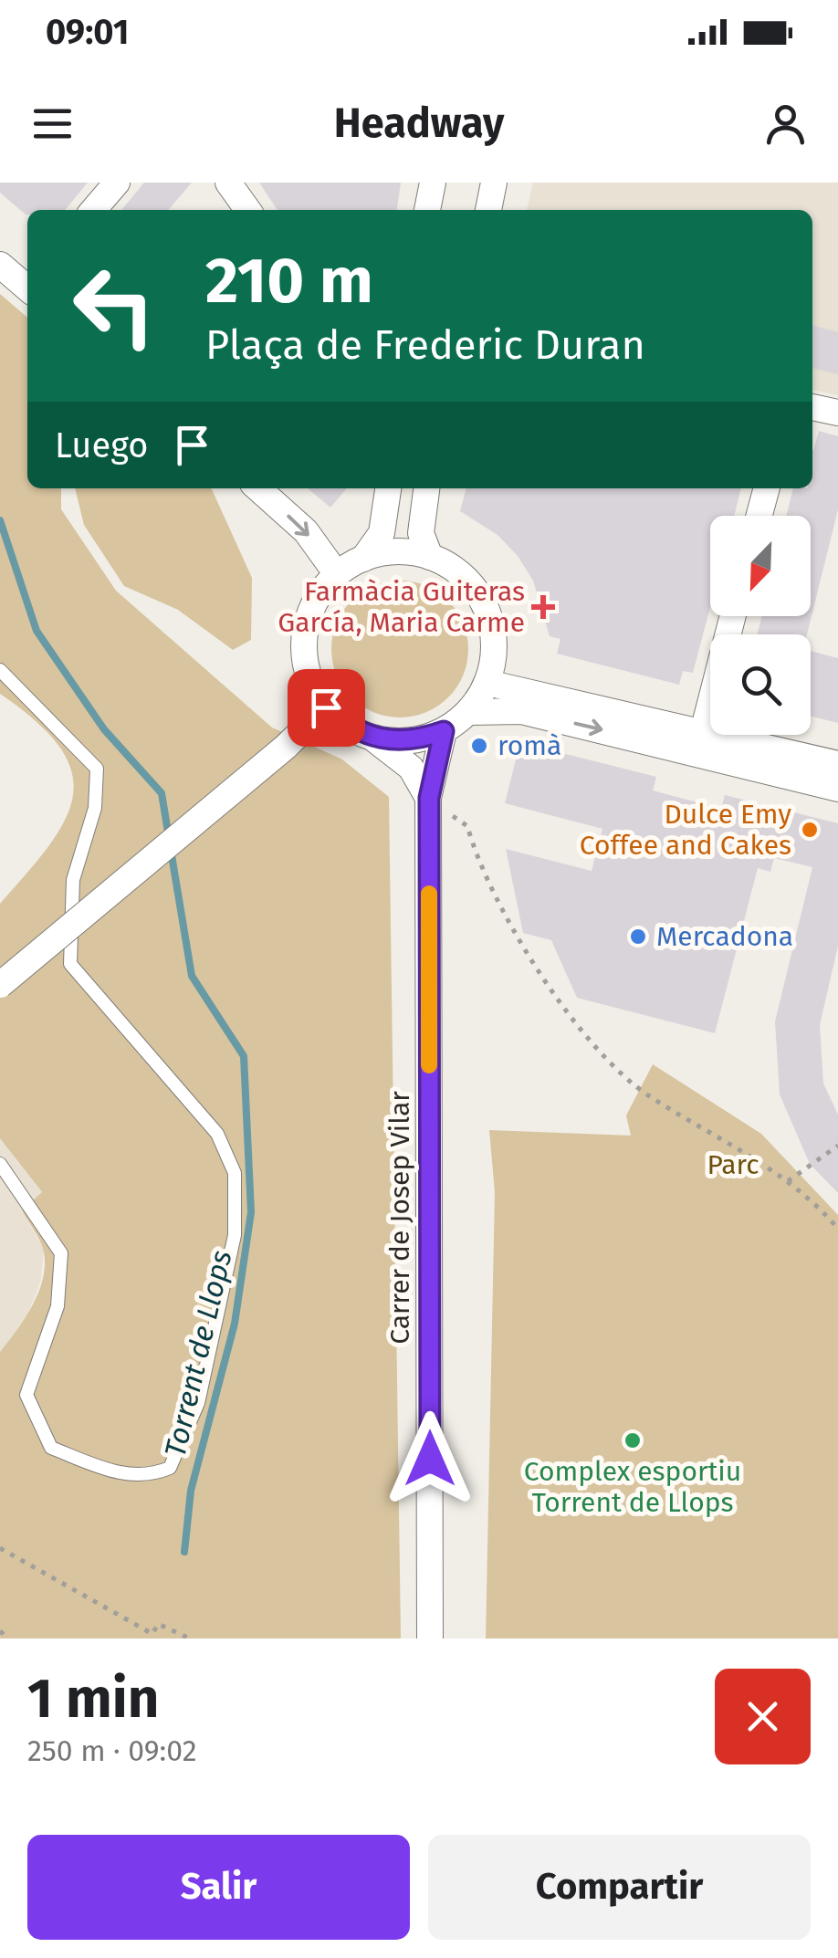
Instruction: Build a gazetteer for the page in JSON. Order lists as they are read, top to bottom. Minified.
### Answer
{"streets":{"street":["Carrer de Josep Vilar"]},"water":["Torrent de Llops"],"parks":["Parc"],"places":{"health":["Farmàcia Guiteras García, Maria Carme"],"other":["romà","Dulce Emy Coffee and Cakes","Mercadona","Complex esportiu Torrent de Llops"]},"north":"bottom left","page":{"status":"09:01","header":"Headway","turn":["210 m","Plaça de Frederic Duran"],"then":"Luego","heading":["1 min","250 m · 09:02"],"buttons":["Salir","Compartir"]}}
